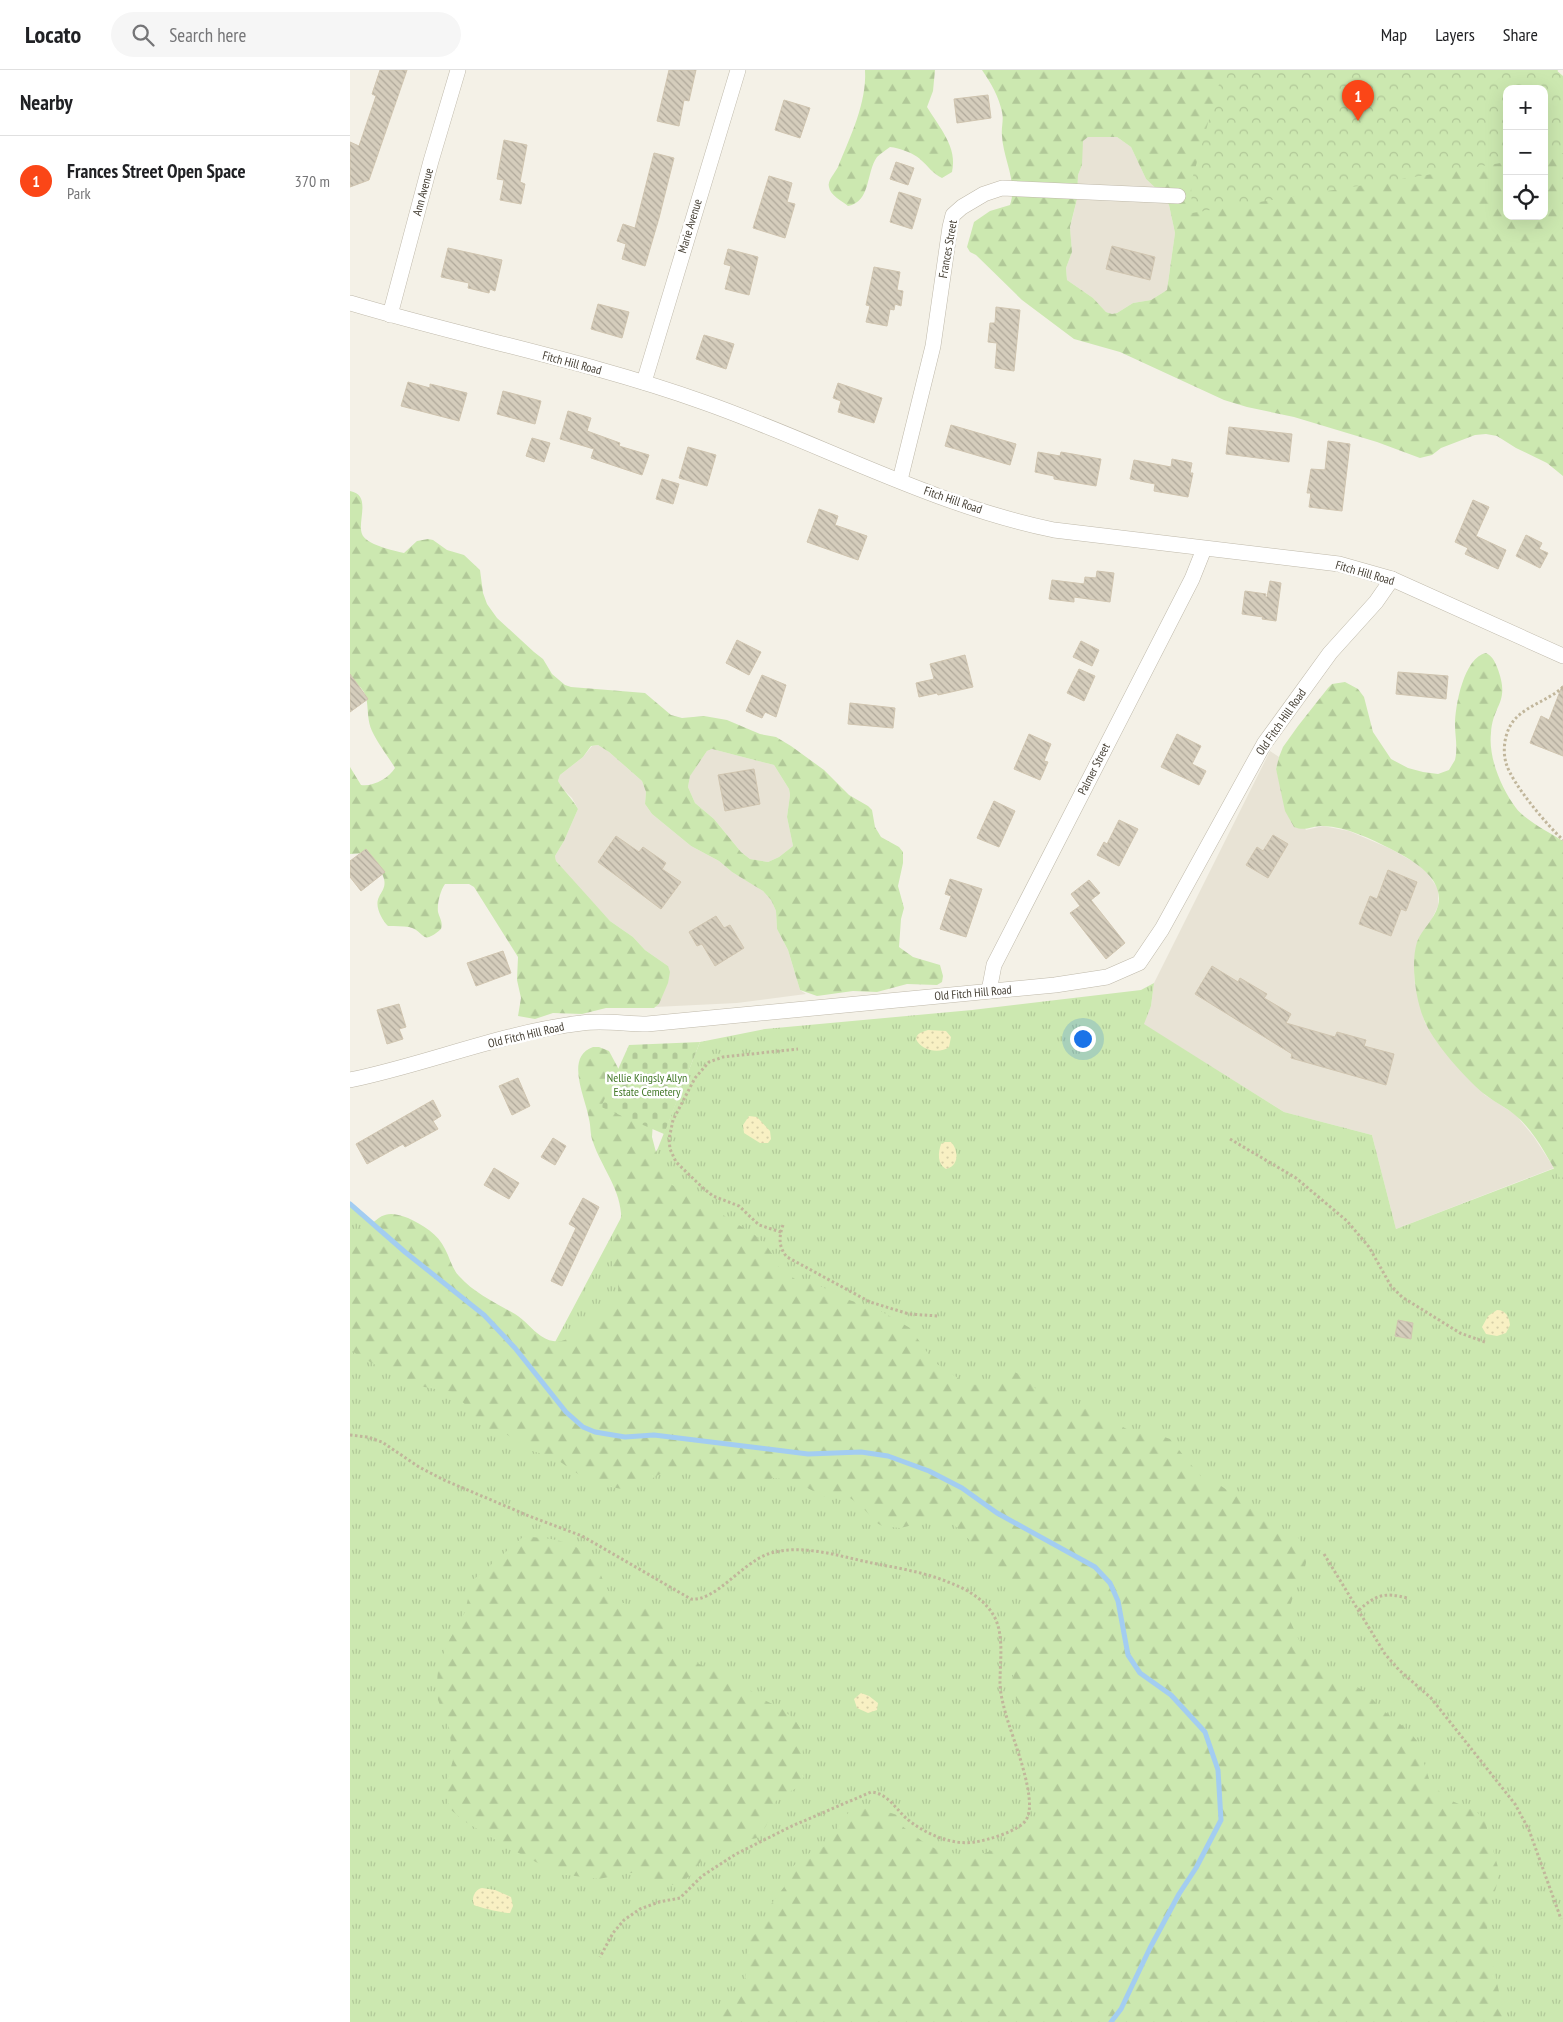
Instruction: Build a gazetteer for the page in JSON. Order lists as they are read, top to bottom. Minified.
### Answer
{"streets":{"street":["Ann Avenue","Marie Avenue","Frances Street","Fitch Hill Road","Old Fitch Hill Road","Palmer Street"]},"crossings":[["Ann Avenue","Fitch Hill Road"],["Marie Avenue","Fitch Hill Road"],["Frances Street","Fitch Hill Road"],["Fitch Hill Road","Old Fitch Hill Road"],["Fitch Hill Road","Palmer Street"],["Old Fitch Hill Road","Palmer Street"]],"parks":["Nellie Kingsly Allyn Estate Cemetery"],"page":{"header":"Locato","search":"Search here","nav":["Map","Layers","Share"],"heading":"Nearby","pins":"1","map_buttons":["+","−"],"list":[{"mark":"1","name":"Frances Street Open Space","note":"Park","value":"370 m"}]}}
